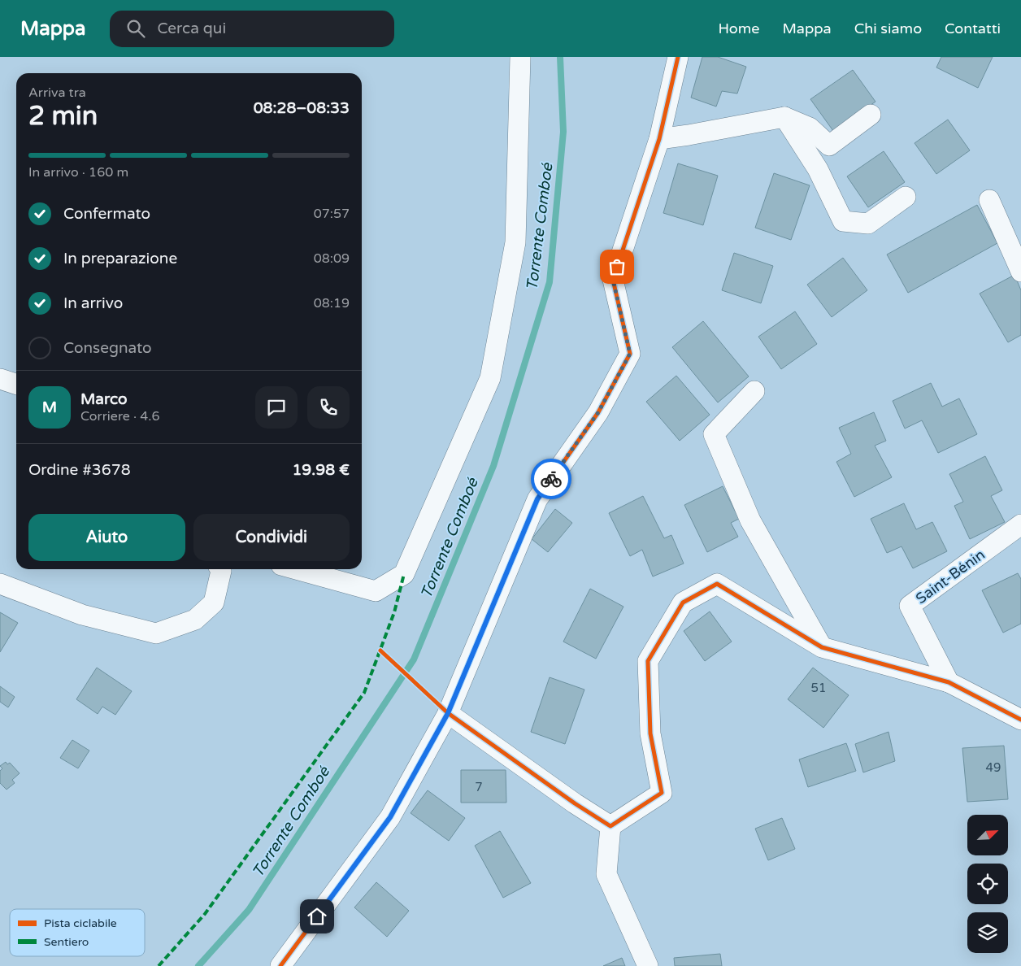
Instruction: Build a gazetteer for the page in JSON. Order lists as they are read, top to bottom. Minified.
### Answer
{"streets":{"street":["Saint-Bénin"]},"water":["Torrente Comboé"],"house_numbers":["51","49","7"],"legend":["Pista ciclabile","Sentiero"],"north":"top right","page":{"header":"Mappa","search":"Cerca qui","nav":["Home","Mappa","Chi siamo","Contatti"],"heading":["2 min","Arriva tra","08:28–08:33"],"panel":["Marco","Corriere · 4.6","Ordine #3678","19.98 €"],"bar":"In arrivo · 160 m","list":[["Confermato","07:57"],["In preparazione","08:09"],["In arrivo","08:19"],"Consegnato"],"round":"M","buttons":["Aiuto","Condividi"]}}
